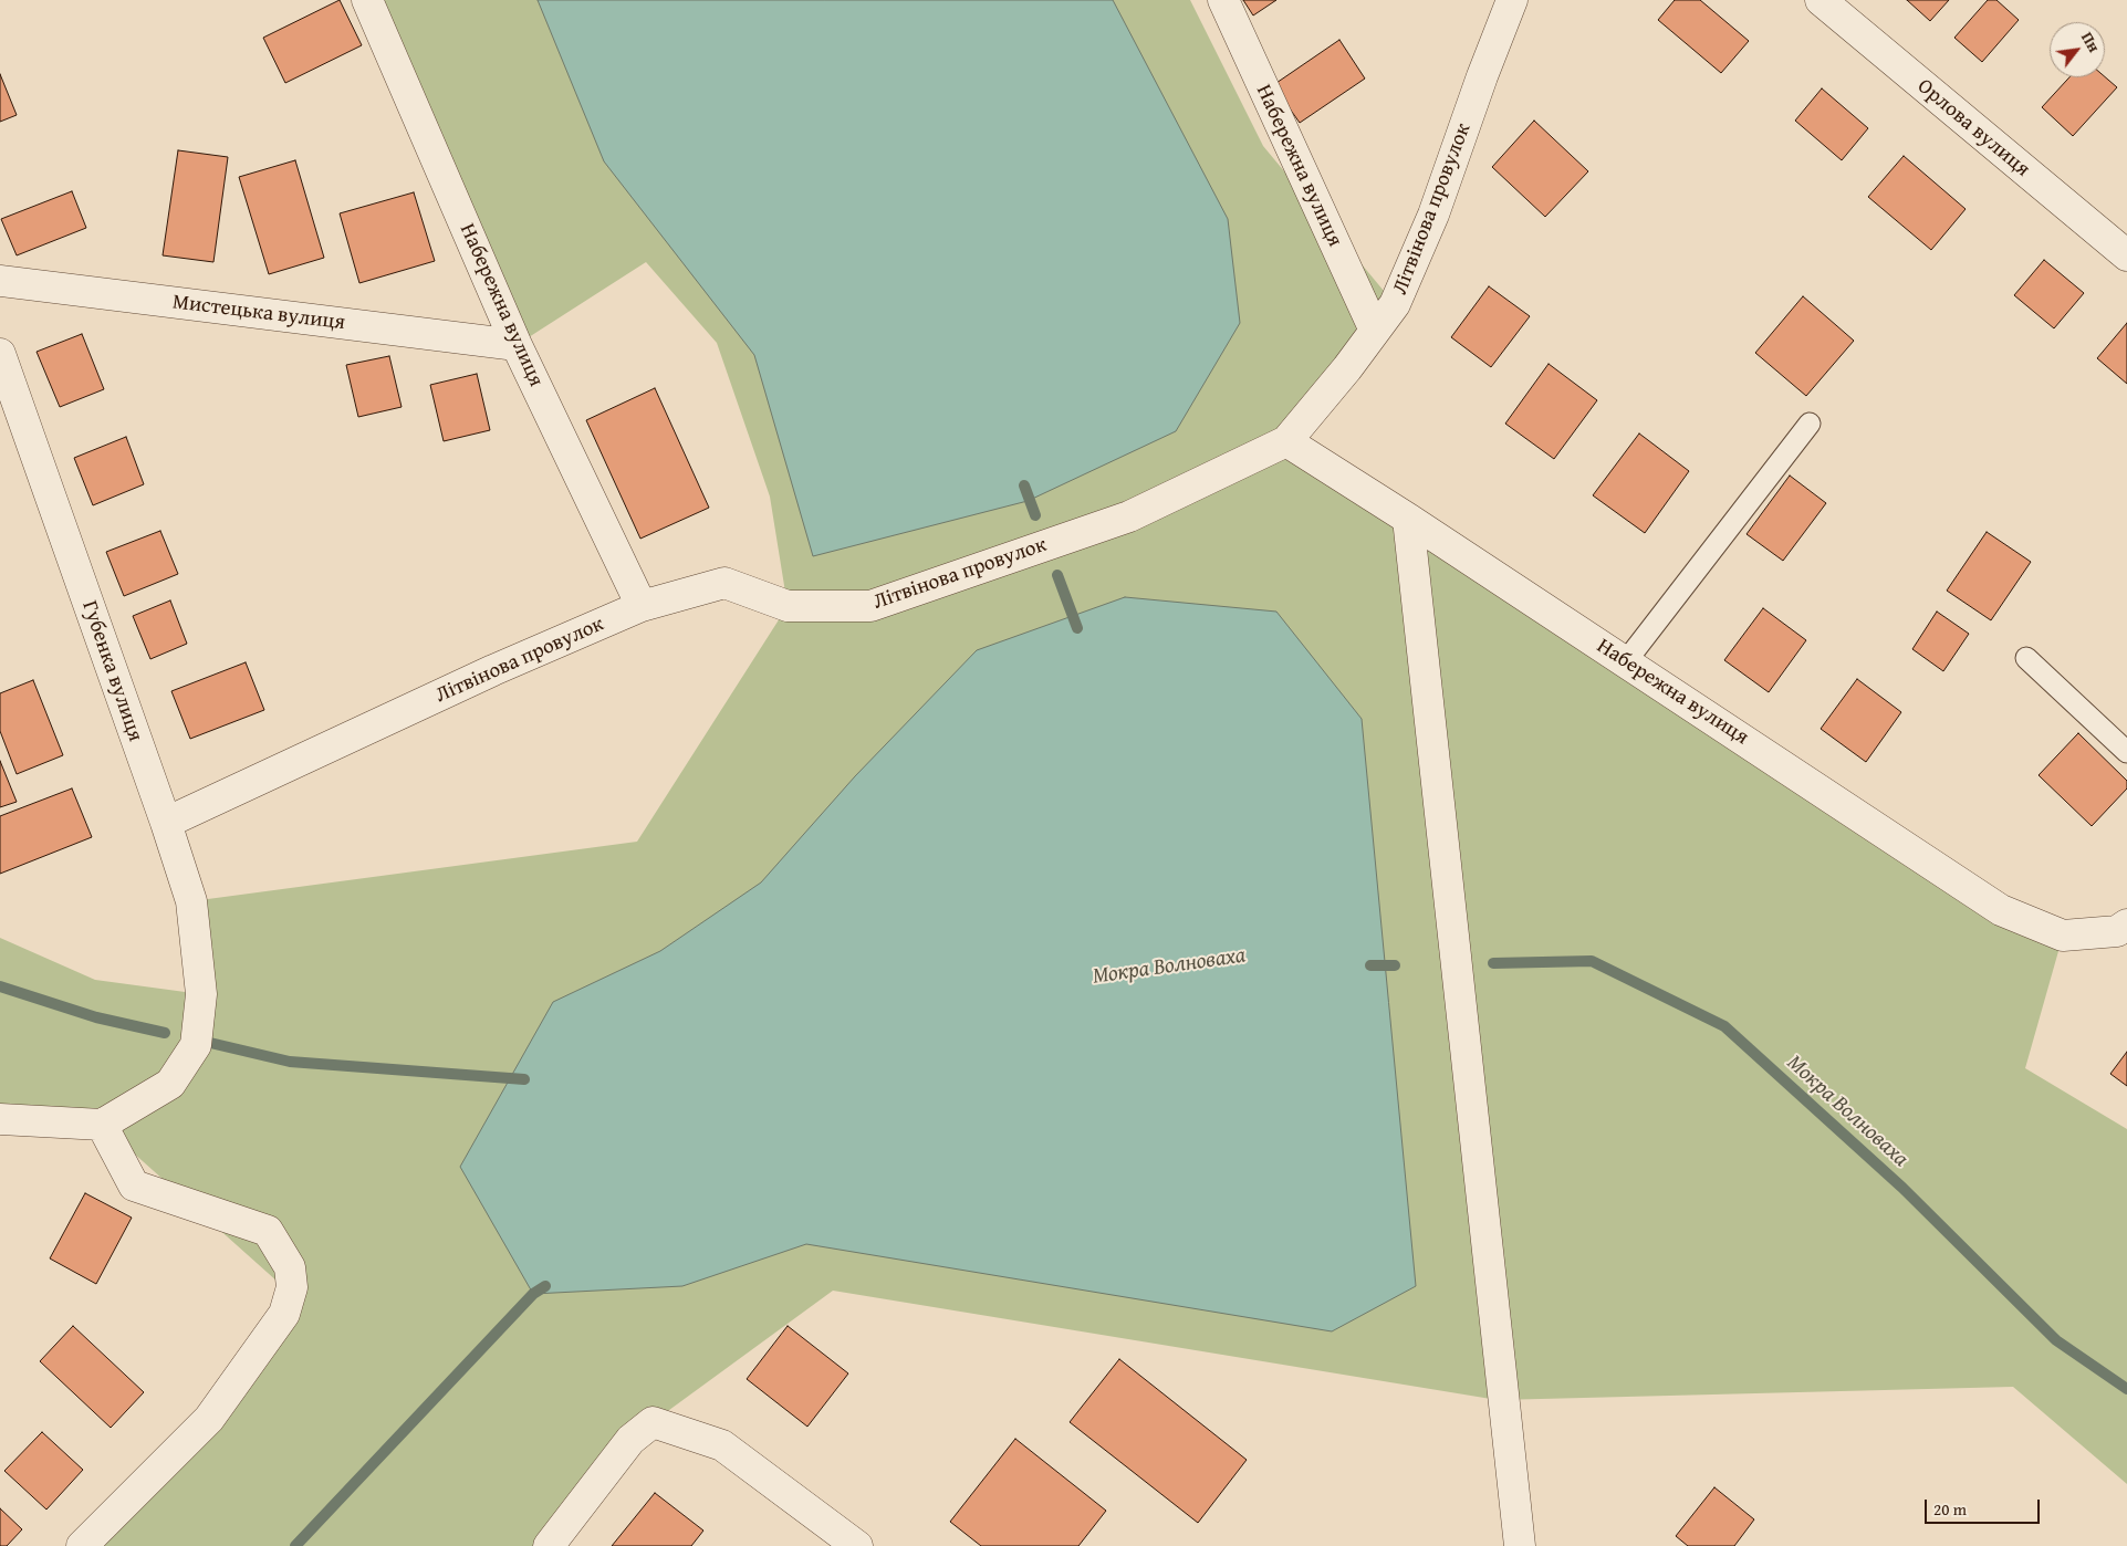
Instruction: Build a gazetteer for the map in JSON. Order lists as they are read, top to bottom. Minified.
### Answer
{"streets":{"street":["Орлова вулиця","Набережна вулиця","Літвінова провулок","Мистецька вулиця","Губенка вулиця"]},"crossings":[["Набережна вулиця","Літвінова провулок"],["Набережна вулиця","Мистецька вулиця"],["Літвінова провулок","Губенка вулиця"]],"water":["Мокра Волноваха"],"scale_bar":"20 m","north":"top right"}
